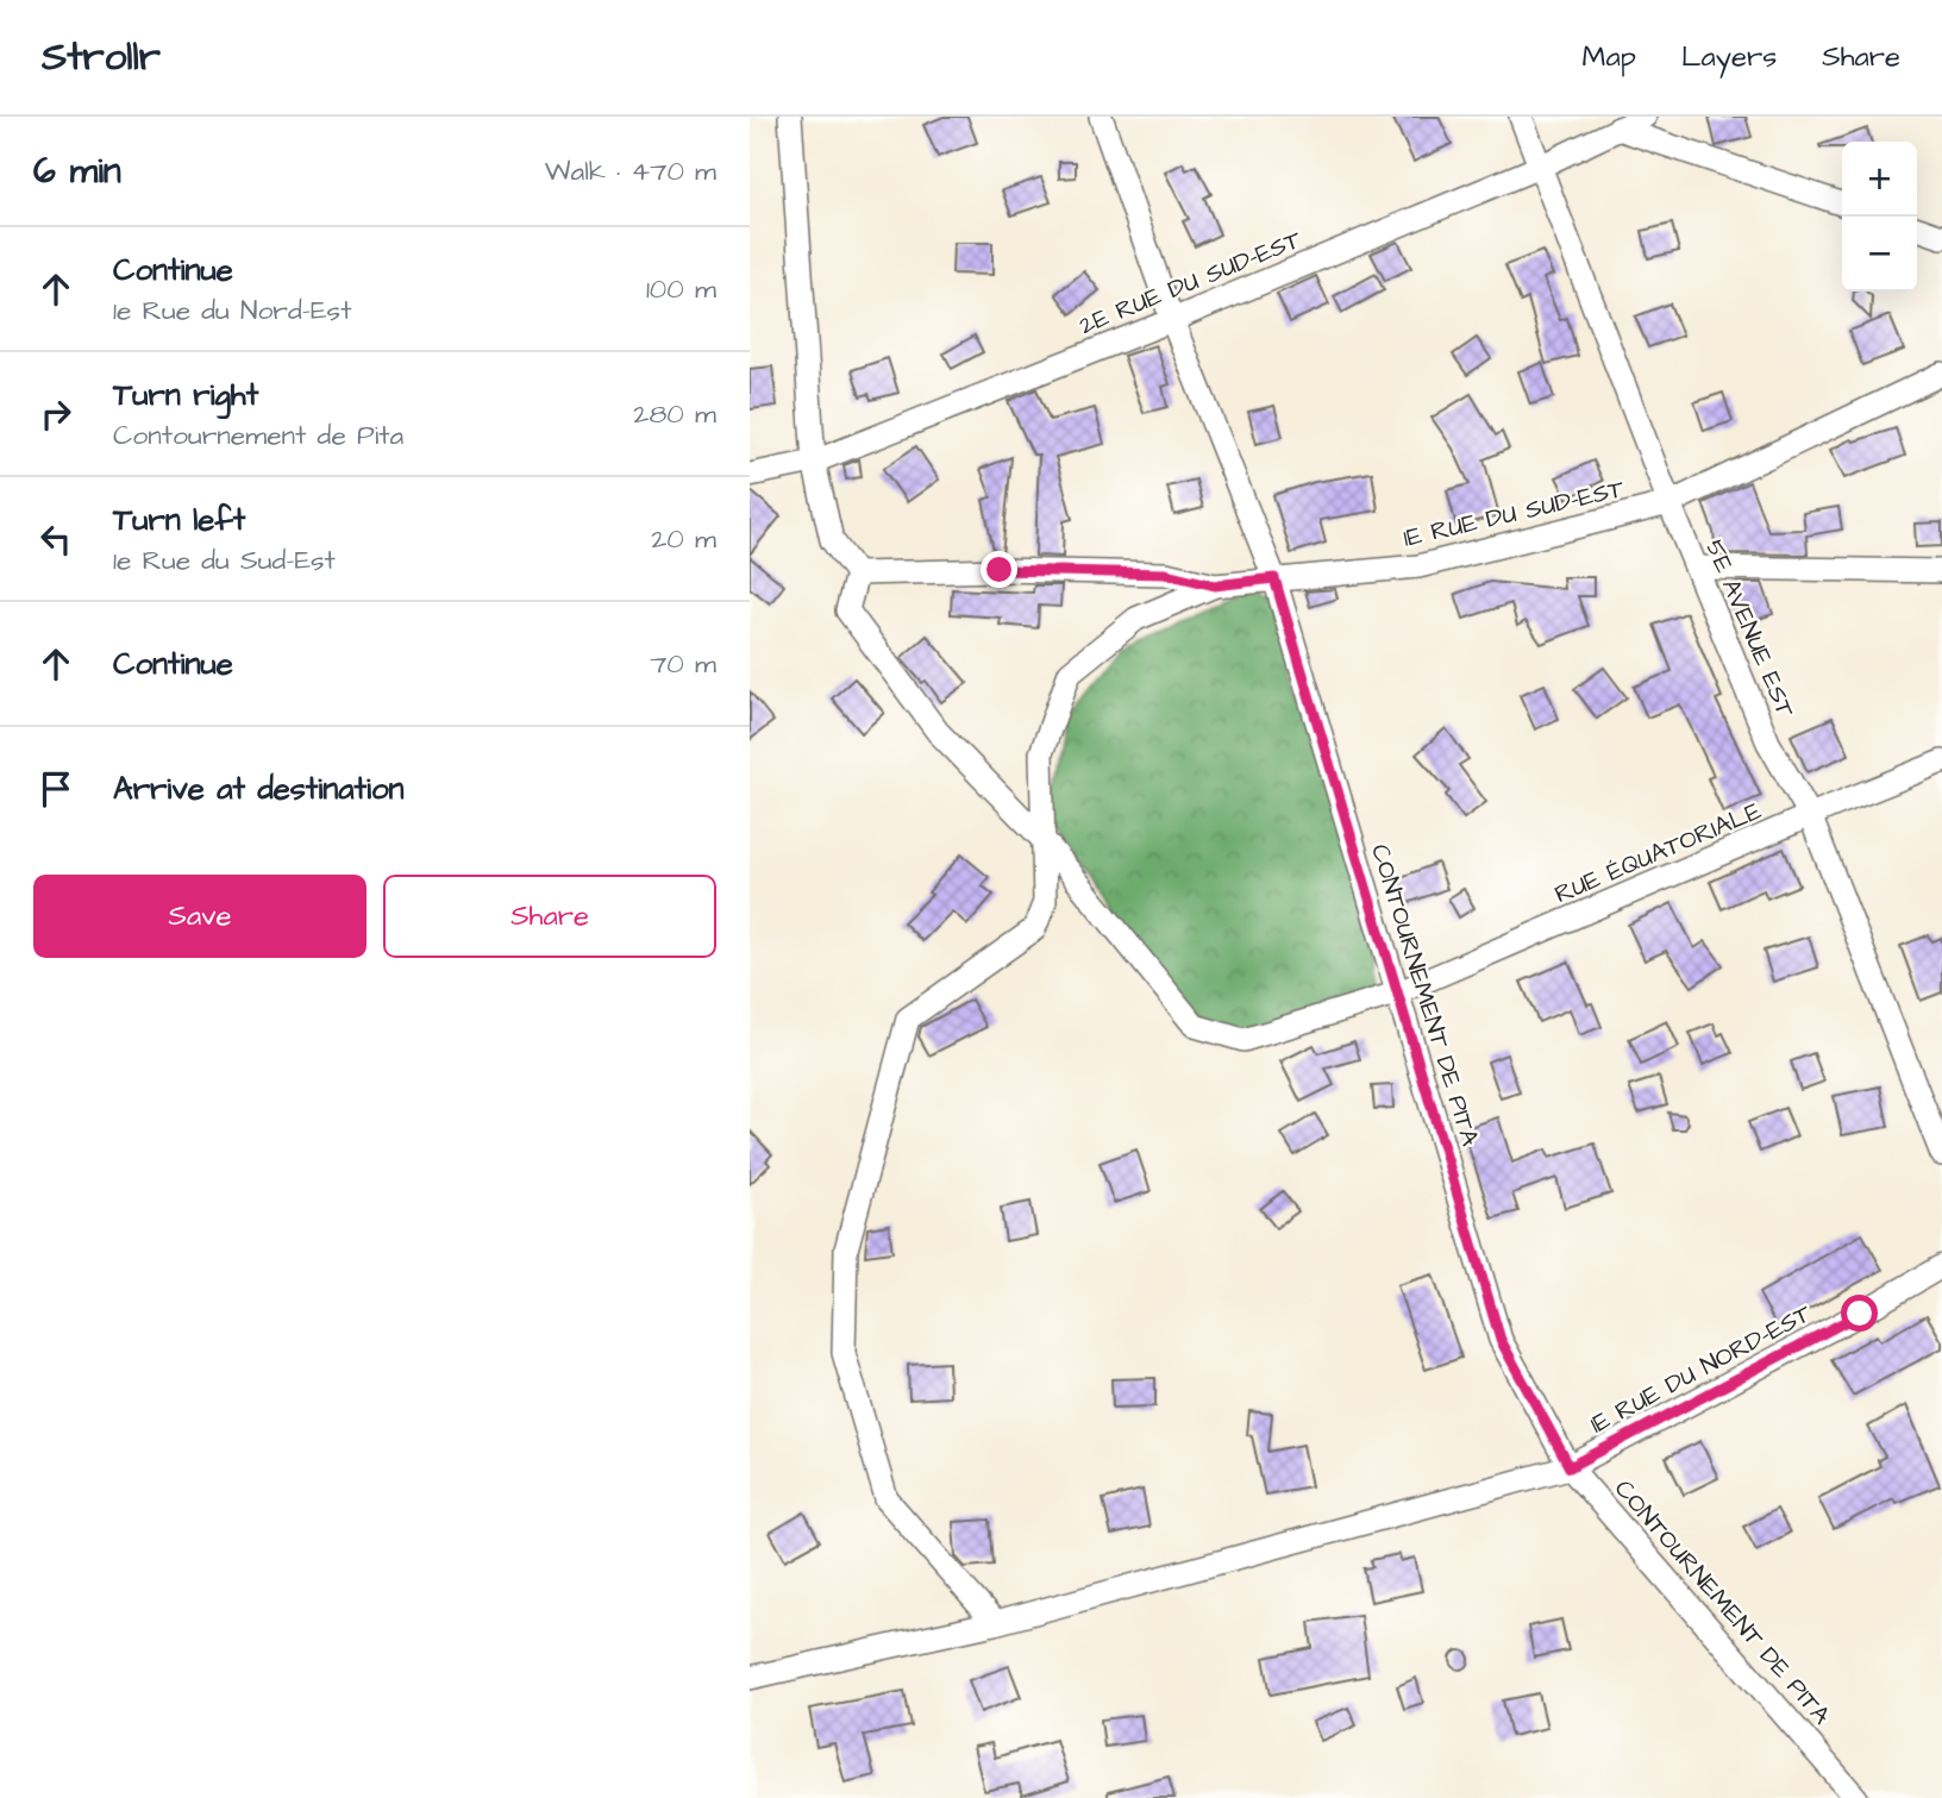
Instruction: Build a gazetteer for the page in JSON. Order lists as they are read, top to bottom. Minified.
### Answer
{"streets":{"street":["2E RUE DU SUD-EST","1E RUE DU SUD-EST","5E AVENUE EST","RUE ÉQUATORIALE","CONTOURNEMENT DE PITA","1E RUE DU NORD-EST"]},"crossings":[["2E RUE DU SUD-EST","5E AVENUE EST"],["2E RUE DU SUD-EST","CONTOURNEMENT DE PITA"],["1E RUE DU SUD-EST","5E AVENUE EST"],["1E RUE DU SUD-EST","RUE ÉQUATORIALE"],["1E RUE DU SUD-EST","CONTOURNEMENT DE PITA"],["1E RUE DU SUD-EST","1E RUE DU NORD-EST"],["5E AVENUE EST","RUE ÉQUATORIALE"],["RUE ÉQUATORIALE","CONTOURNEMENT DE PITA"],["CONTOURNEMENT DE PITA","1E RUE DU NORD-EST"]],"page":{"header":"Strollr","nav":["Map","Layers","Share"],"heading":["6 min","Walk · 470 m"],"map_buttons":["+","−"],"list":[["Continue","1e Rue du Nord-Est","100 m"],["Turn right","Contournement de Pita","280 m"],["Turn left","1e Rue du Sud-Est","20 m"],["Continue","70 m"],"Arrive at destination"],"buttons":["Save","Share"]}}
